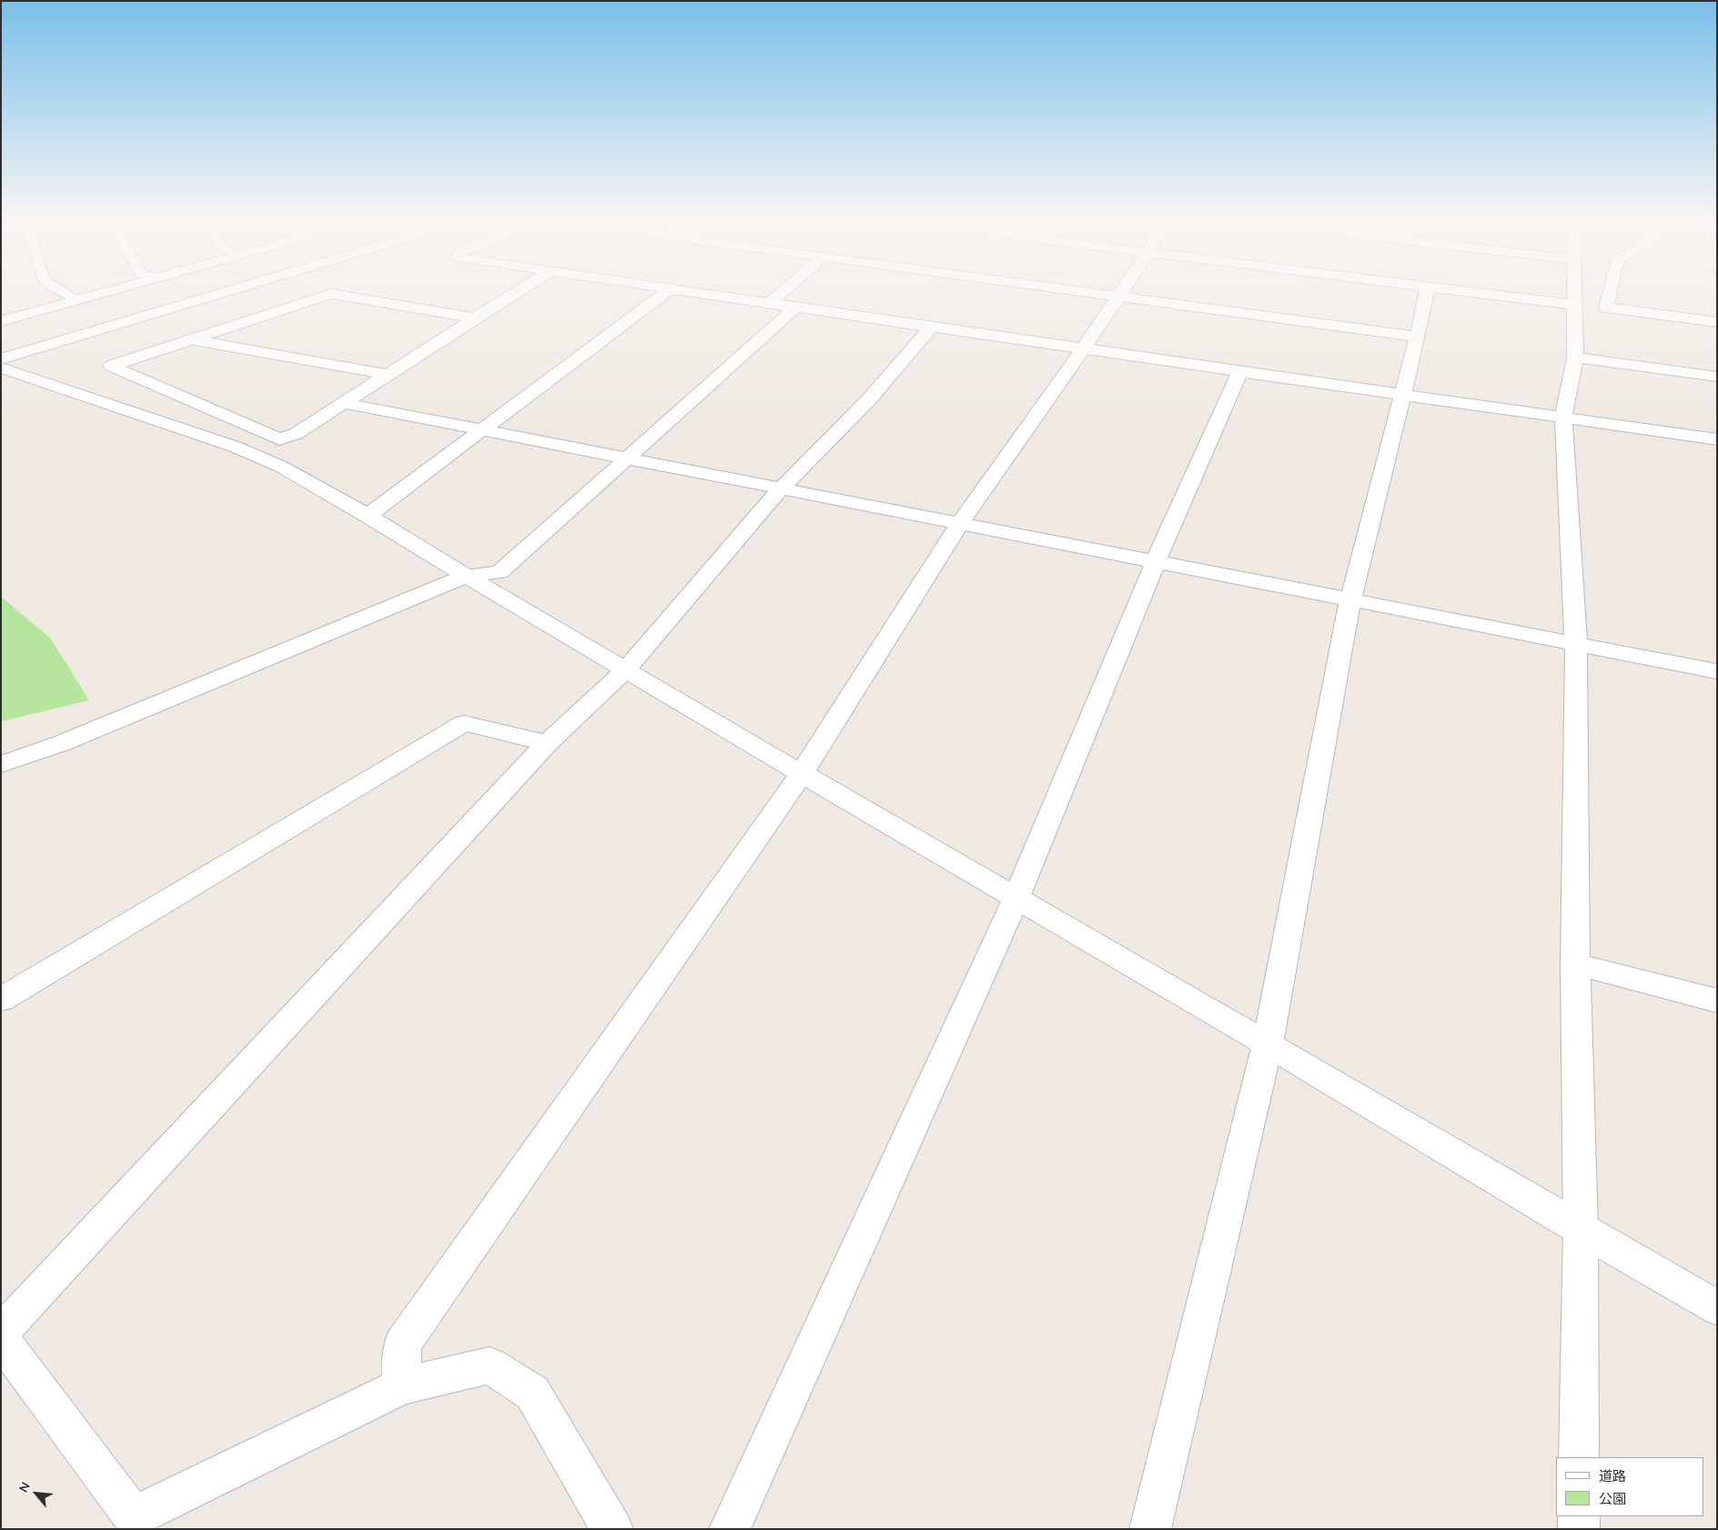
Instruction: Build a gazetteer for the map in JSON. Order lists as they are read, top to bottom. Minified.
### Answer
{"legend":["道路","公園"],"north":"top left"}
